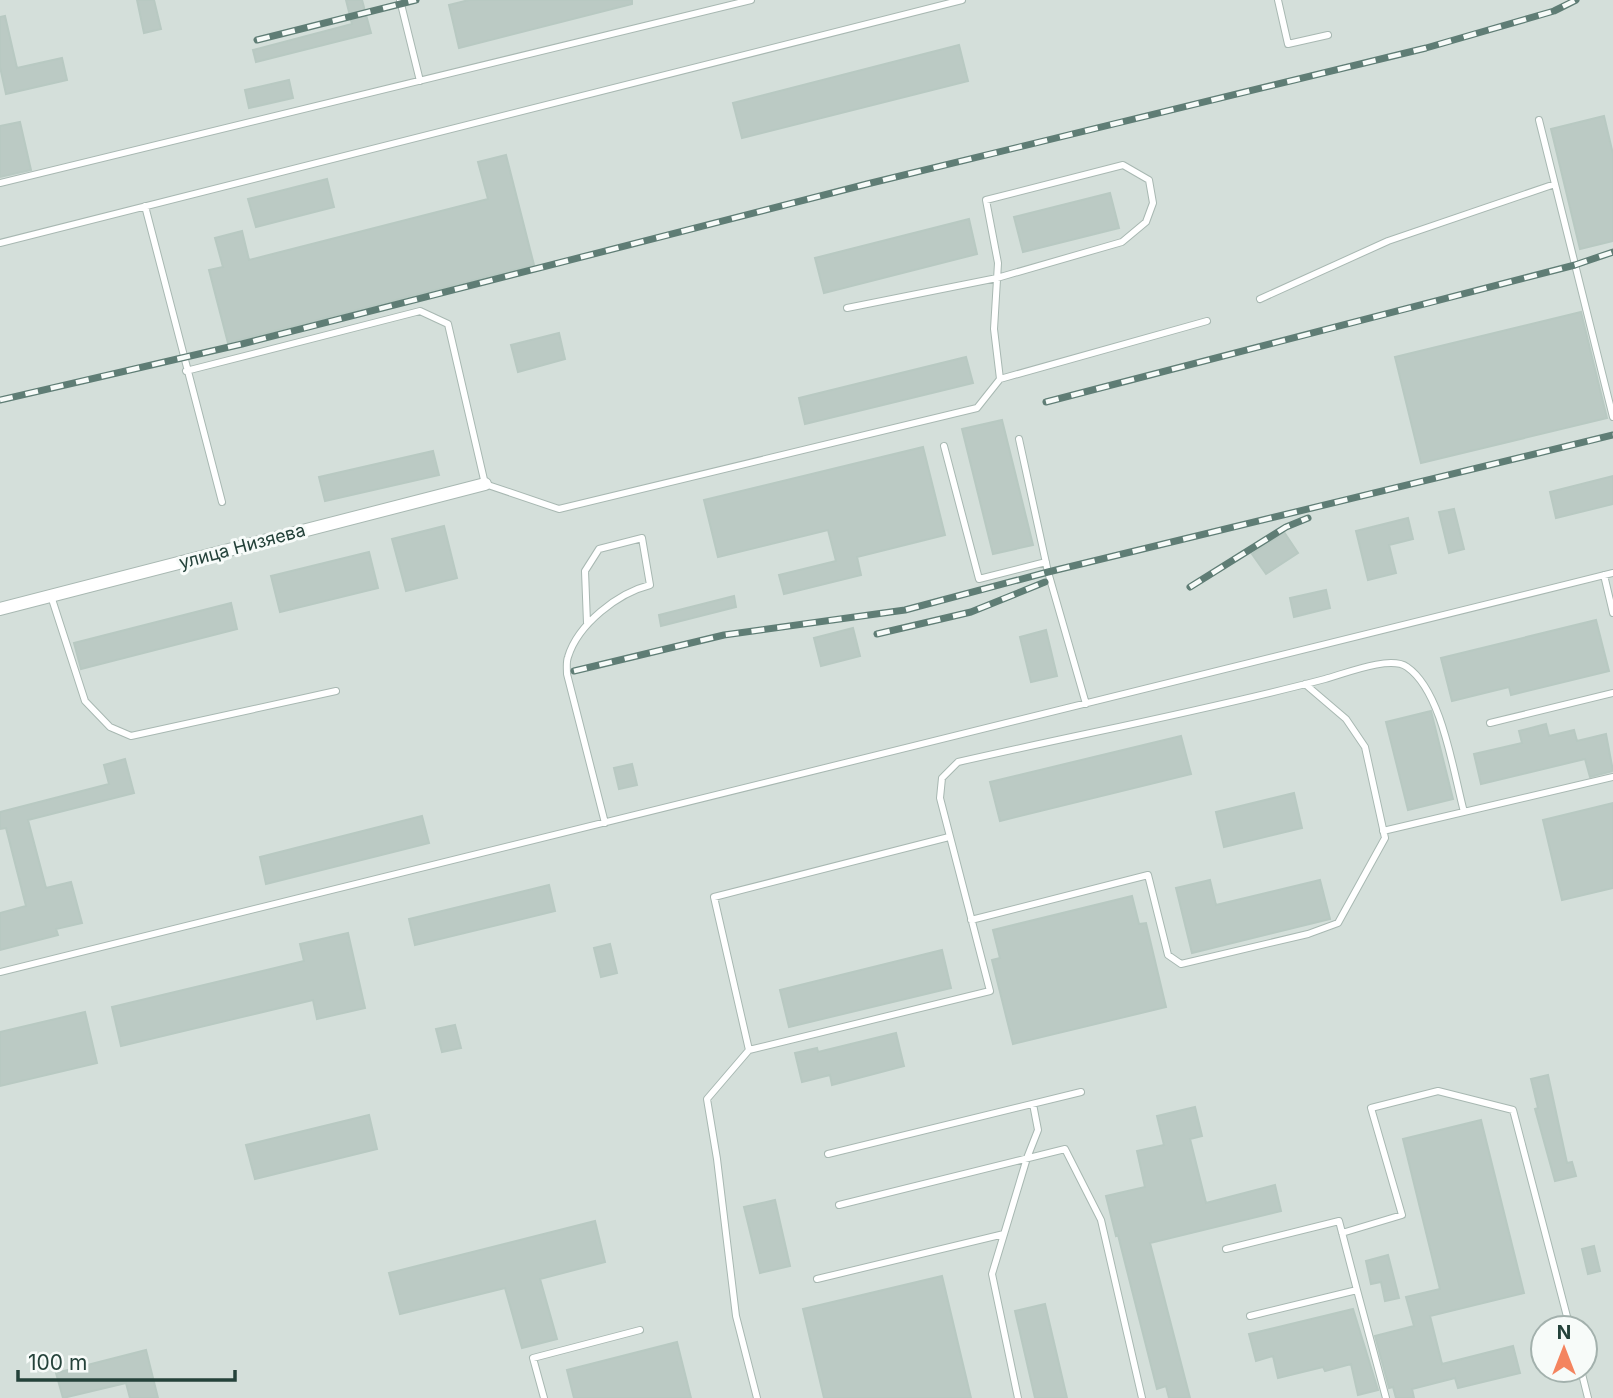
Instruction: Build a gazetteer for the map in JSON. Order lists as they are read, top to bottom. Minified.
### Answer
{"streets":{"street":["улица Низяева"]},"scale_bar":"100 m","north":"top"}
